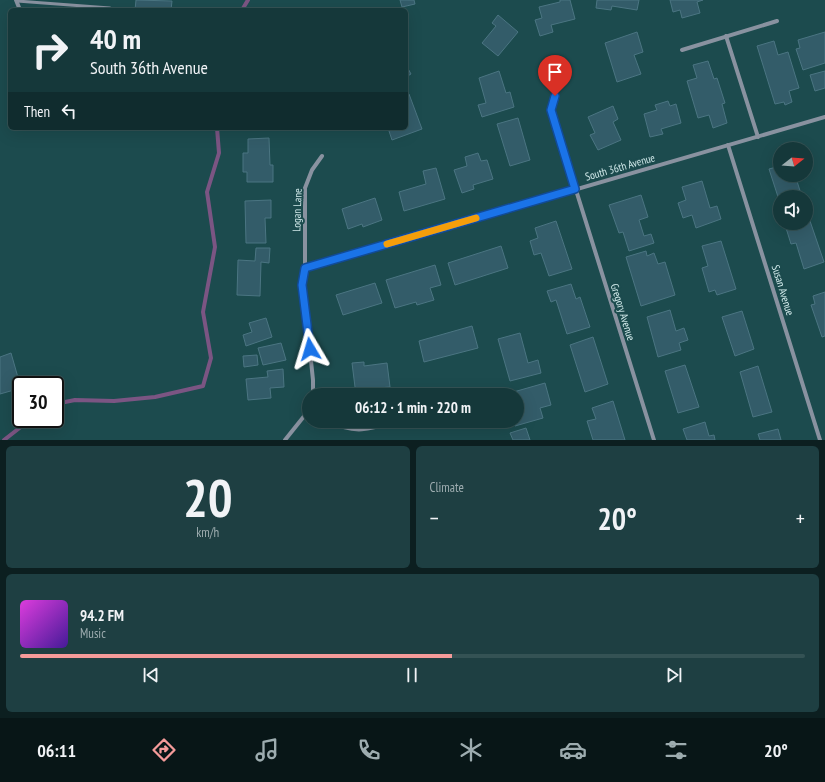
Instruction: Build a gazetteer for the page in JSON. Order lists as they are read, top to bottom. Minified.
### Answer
{"streets":{"street":["South 36th Avenue","Logan Lane","Susan Avenue","Gregory Avenue"]},"crossings":[["South 36th Avenue","Logan Lane"],["South 36th Avenue","Susan Avenue"],["South 36th Avenue","Gregory Avenue"]],"north":"right","page":{"turn":["40 m","South 36th Avenue"],"then":"Then","limit":"30","trip":"06:12 · 1 min · 220 m","tile":[["20","km/h"],"Climate"],"heat":["−","20°","+"],"song":["94.2 FM","Music"],"tabs":["06:11","20°"]}}
